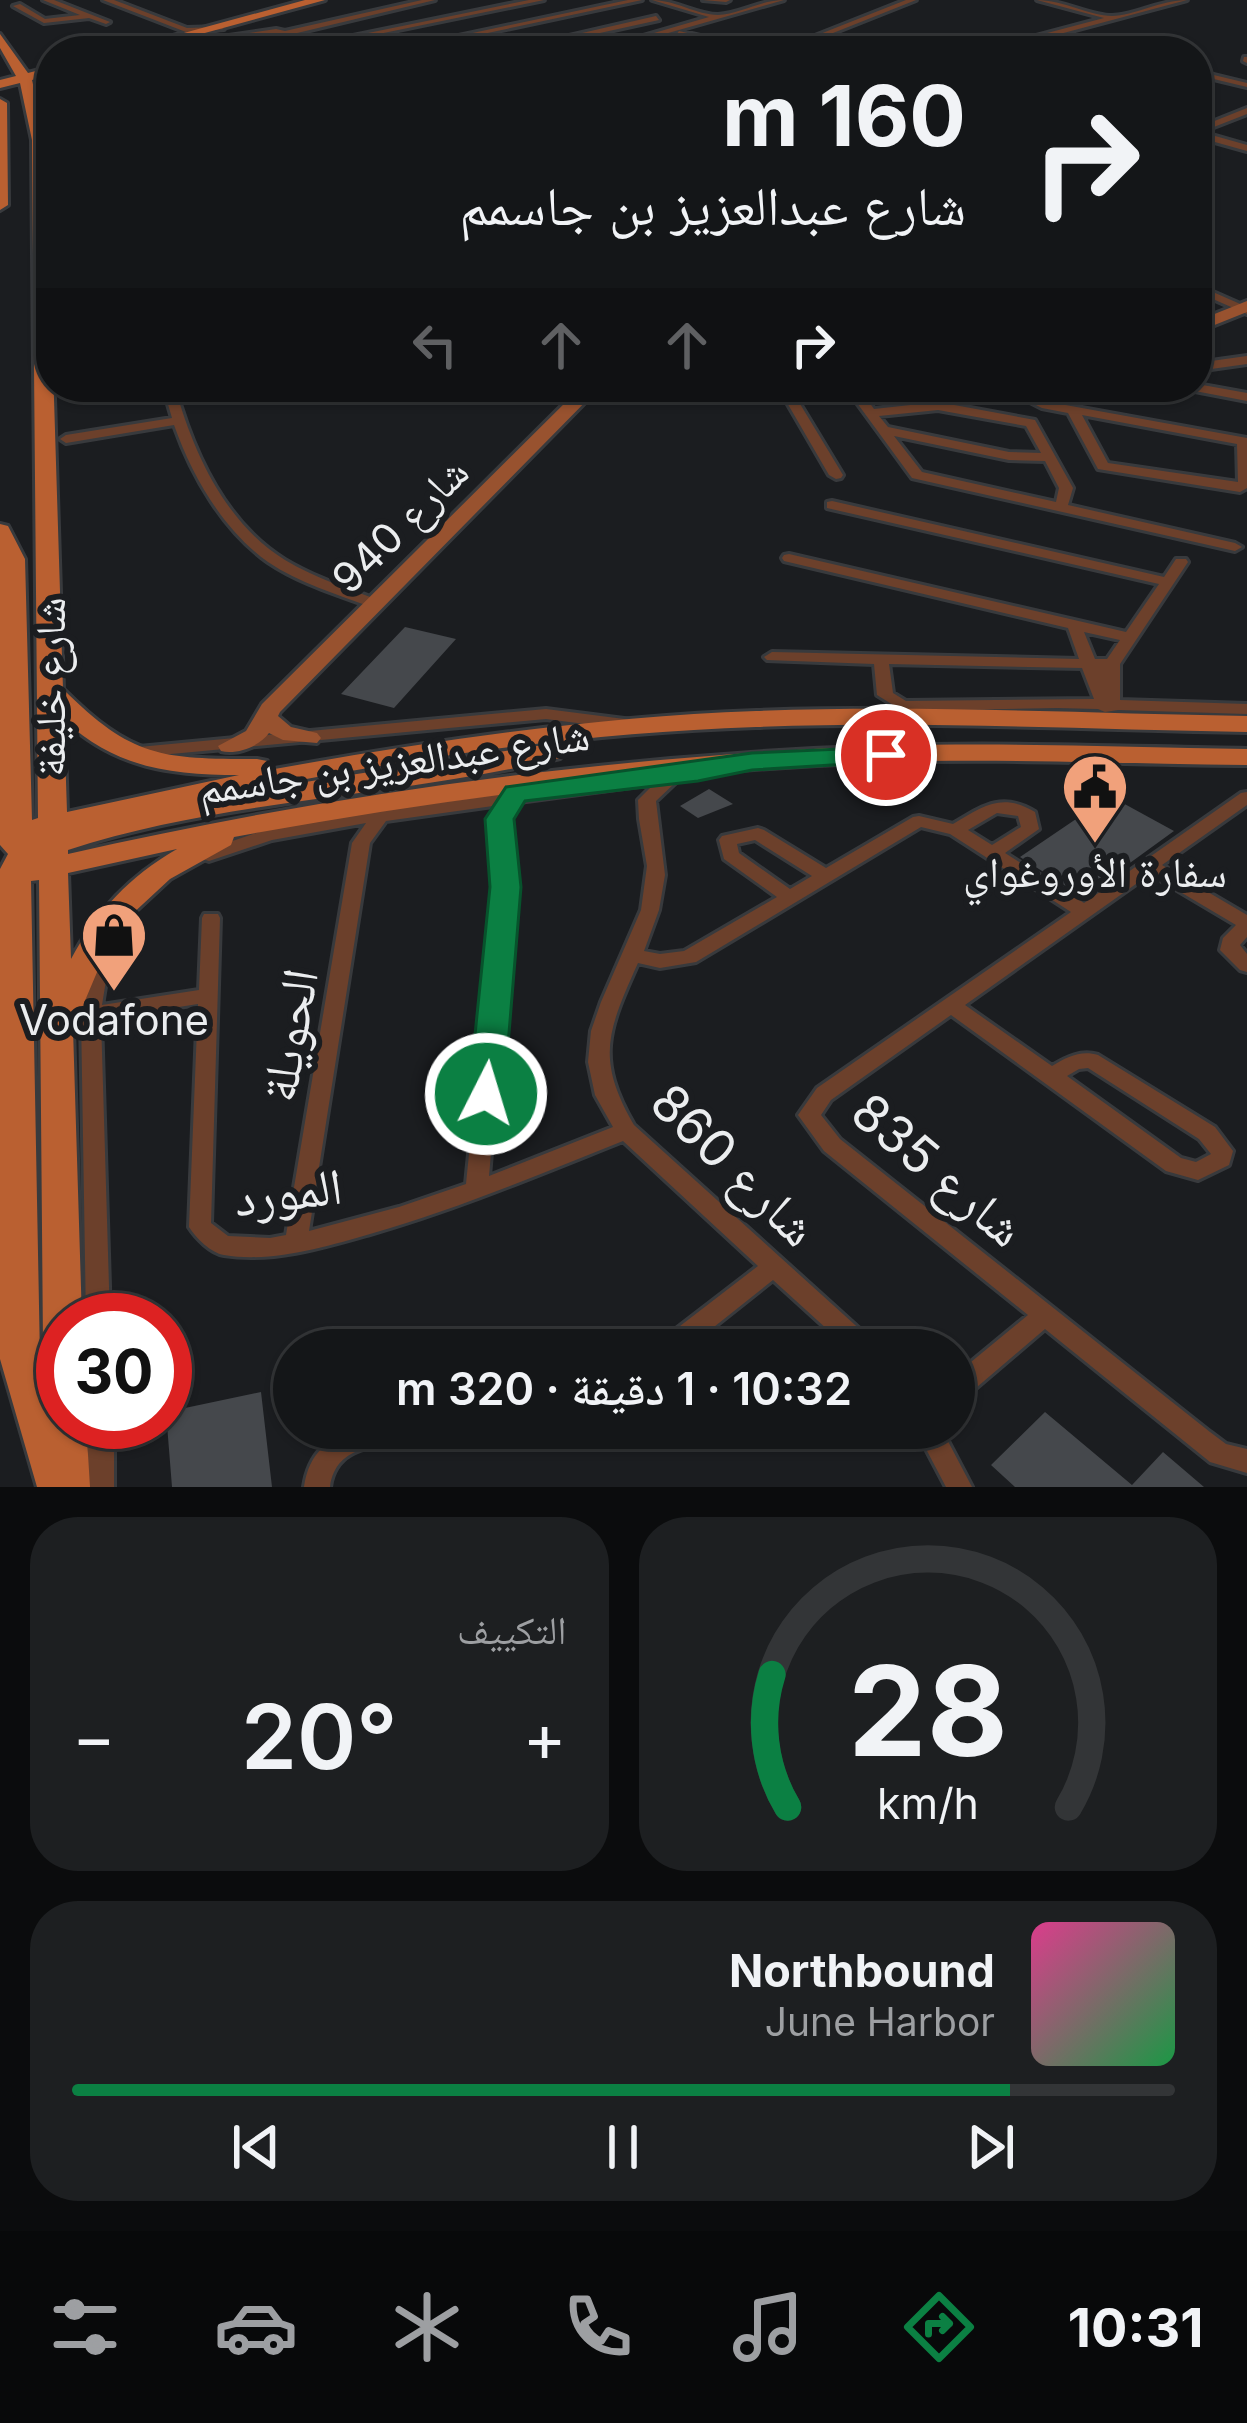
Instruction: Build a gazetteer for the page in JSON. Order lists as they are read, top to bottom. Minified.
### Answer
{"streets":{"main road":["شارع خليفة","شارع عبدالعزيز بن جاسمم"],"street":["شارع 940","الحويلة","شارع 860","شارع 835","المورد"]},"crossings":[["شارع 940","شارع عبدالعزيز بن جاسمم"],["شارع خليفة","شارع عبدالعزيز بن جاسمم"],["شارع عبدالعزيز بن جاسمم","الحويلة"],["الحويلة","المورد"],["شارع 860","المورد"]],"places":{"public building":["سفارة الأوروغواي"],"shop":["Vodafone"]},"page":{"turn":["160 m","شارع عبدالعزيز بن جاسمم"],"limit":"30","trip":"10:32 · 1 دقيقة · 320 m","tile":"التكييف","heat":["−","20°","+"],"song":["Northbound","June Harbor"],"tabs":"10:31","gauge":["28","km/h"]}}
